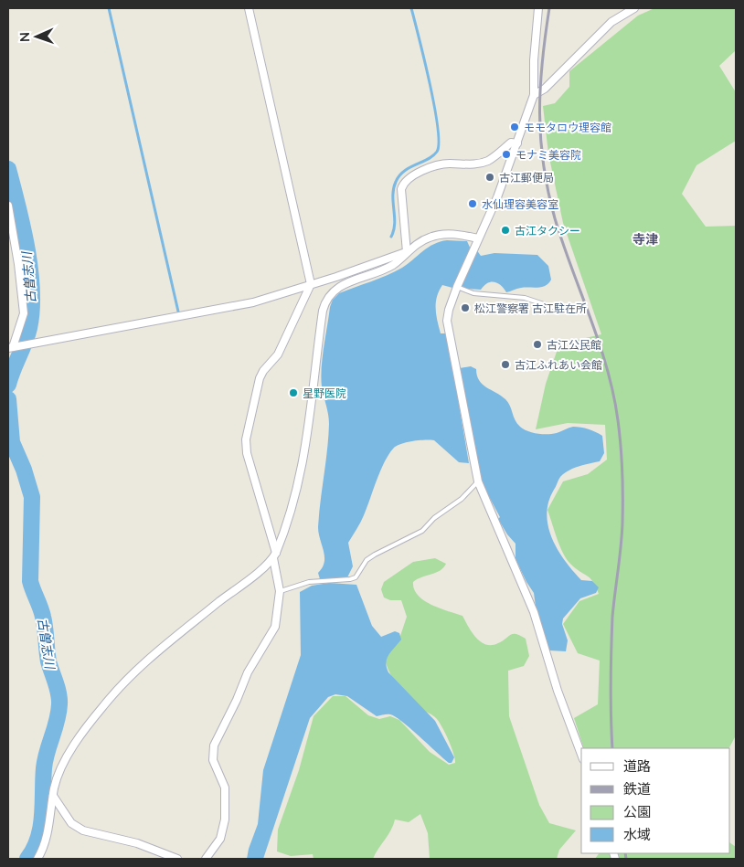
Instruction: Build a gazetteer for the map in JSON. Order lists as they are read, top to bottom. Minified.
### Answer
{"districts":["寺津"],"water":["古曽志川"],"places":["モモタロウ理容館","モナミ美容院","古江郵便局","水仙理容美容室","古江タクシー","松江警察署 古江駐在所","古江公民館","古江ふれあい会館","星野医院"],"legend":["道路","鉄道","公園","水域"],"north":"left"}
